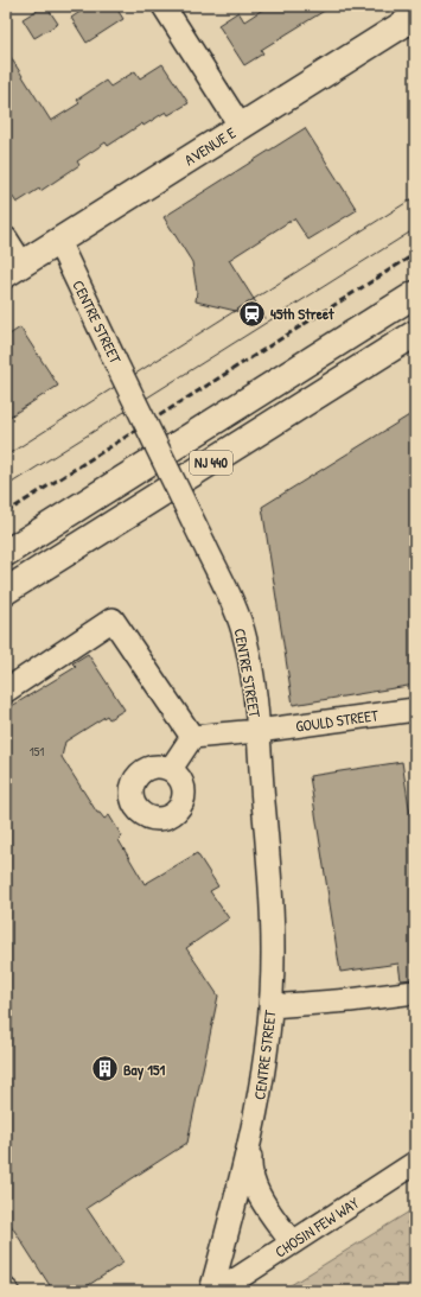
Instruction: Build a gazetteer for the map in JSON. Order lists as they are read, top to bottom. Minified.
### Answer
{"streets":{"main road":["AVENUE E","NJ 440"],"street":["CENTRE STREET","GOULD STREET","CHOSIN FEW WAY"]},"crossings":[["AVENUE E","CENTRE STREET"],["CENTRE STREET","GOULD STREET"],["CENTRE STREET","CHOSIN FEW WAY"]],"places":{"station":["45th Street"],"building":["Bay 151"]},"house_numbers":["151"]}
